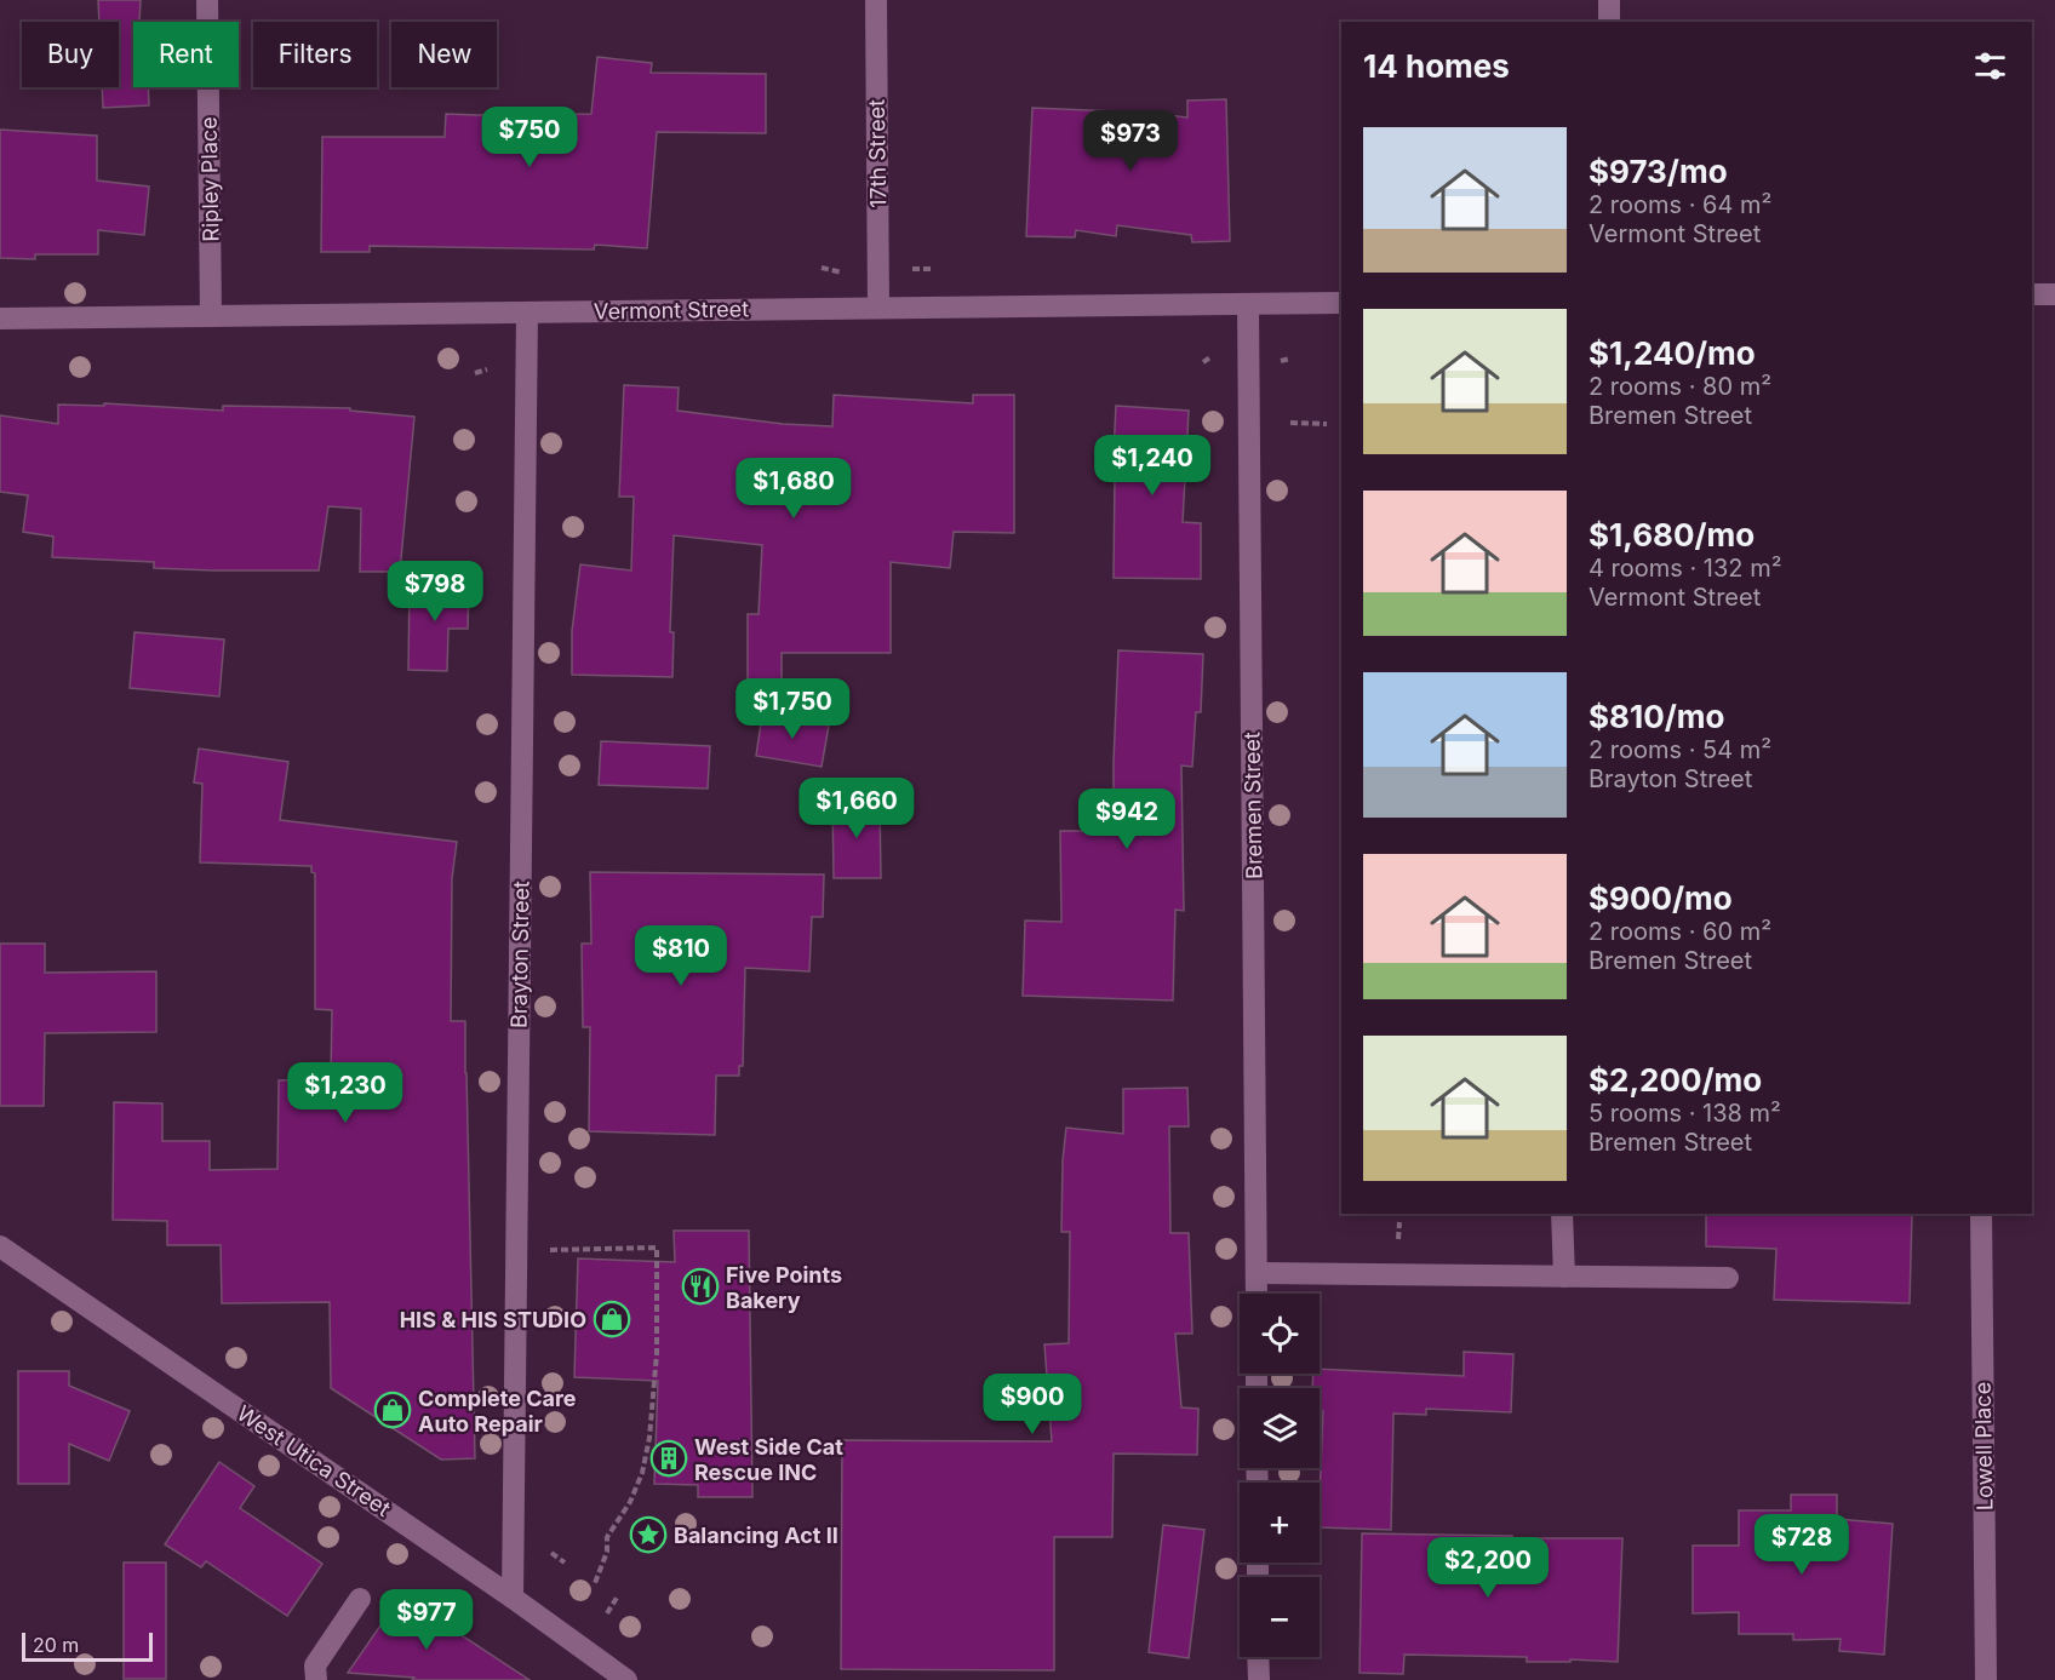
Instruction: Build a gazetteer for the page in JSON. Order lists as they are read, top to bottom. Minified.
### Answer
{"streets":{"street":["17th Street","Ripley Place","Vermont Street","Bremen Street","Brayton Street","Lowell Place","West Utica Street"]},"crossings":[["17th Street","Vermont Street"],["Ripley Place","Vermont Street"],["Vermont Street","Bremen Street"],["Vermont Street","Brayton Street"],["Brayton Street","West Utica Street"]],"places":{"restaurant":["Five Points Bakery"],"shop":["HIS & HIS STUDIO","Complete Care Auto Repair"],"building":["West Side Cat Rescue INC"],"place":["Balancing Act II"]},"scale_bar":"20 m","page":{"chip":["Buy","Rent","Filters","New"],"heading":"14 homes","price":["$750","$973","$1,240","$1,680","$798","$1,750","$1,660","$942","$810","$1,230","$900","$728","$2,200","$977"],"list":[{"name":"$973/mo","note":"2 rooms · 64 m² · Vermont Street"},{"name":"$1,240/mo","note":"2 rooms · 80 m² · Bremen Street"},{"name":"$1,680/mo","note":"4 rooms · 132 m² · Vermont Street"},{"name":"$810/mo","note":"2 rooms · 54 m² · Brayton Street"},{"name":"$900/mo","note":"2 rooms · 60 m² · Bremen Street"},{"name":"$2,200/mo","note":"5 rooms · 138 m² · Bremen Street"}],"map_buttons":["+","−"],"scale":"20 m"}}
